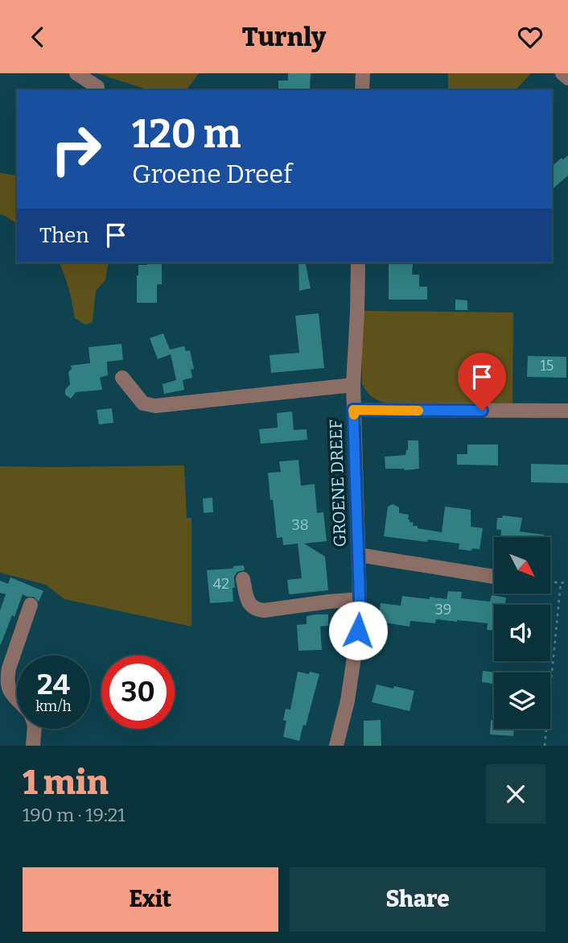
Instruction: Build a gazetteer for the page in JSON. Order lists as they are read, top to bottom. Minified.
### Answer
{"streets":{"street":["GROENE DREEF"]},"house_numbers":["15","38","42","39"],"north":"bottom right","page":{"header":"Turnly","turn":["120 m","Groene Dreef"],"then":"Then","speed":"24 km/h","limit":"30","heading":["1 min","190 m · 19:21"],"buttons":["Exit","Share"]}}
